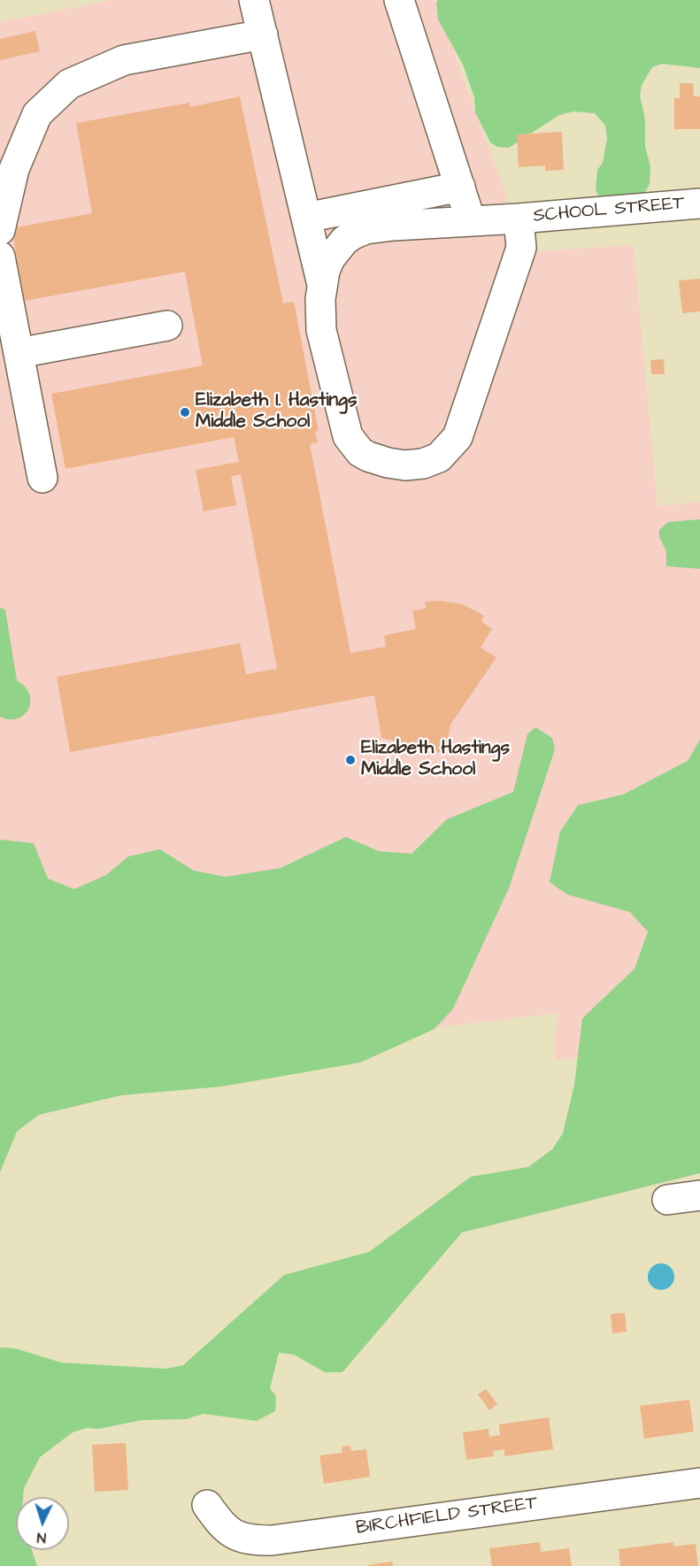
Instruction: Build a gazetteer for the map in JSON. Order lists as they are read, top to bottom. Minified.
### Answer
{"streets":{"street":["SCHOOL STREET","BIRCHFIELD STREET"]},"places":["Elizabeth I. Hastings Middle School","Elizabeth Hastings Middle School"],"north":"bottom"}
